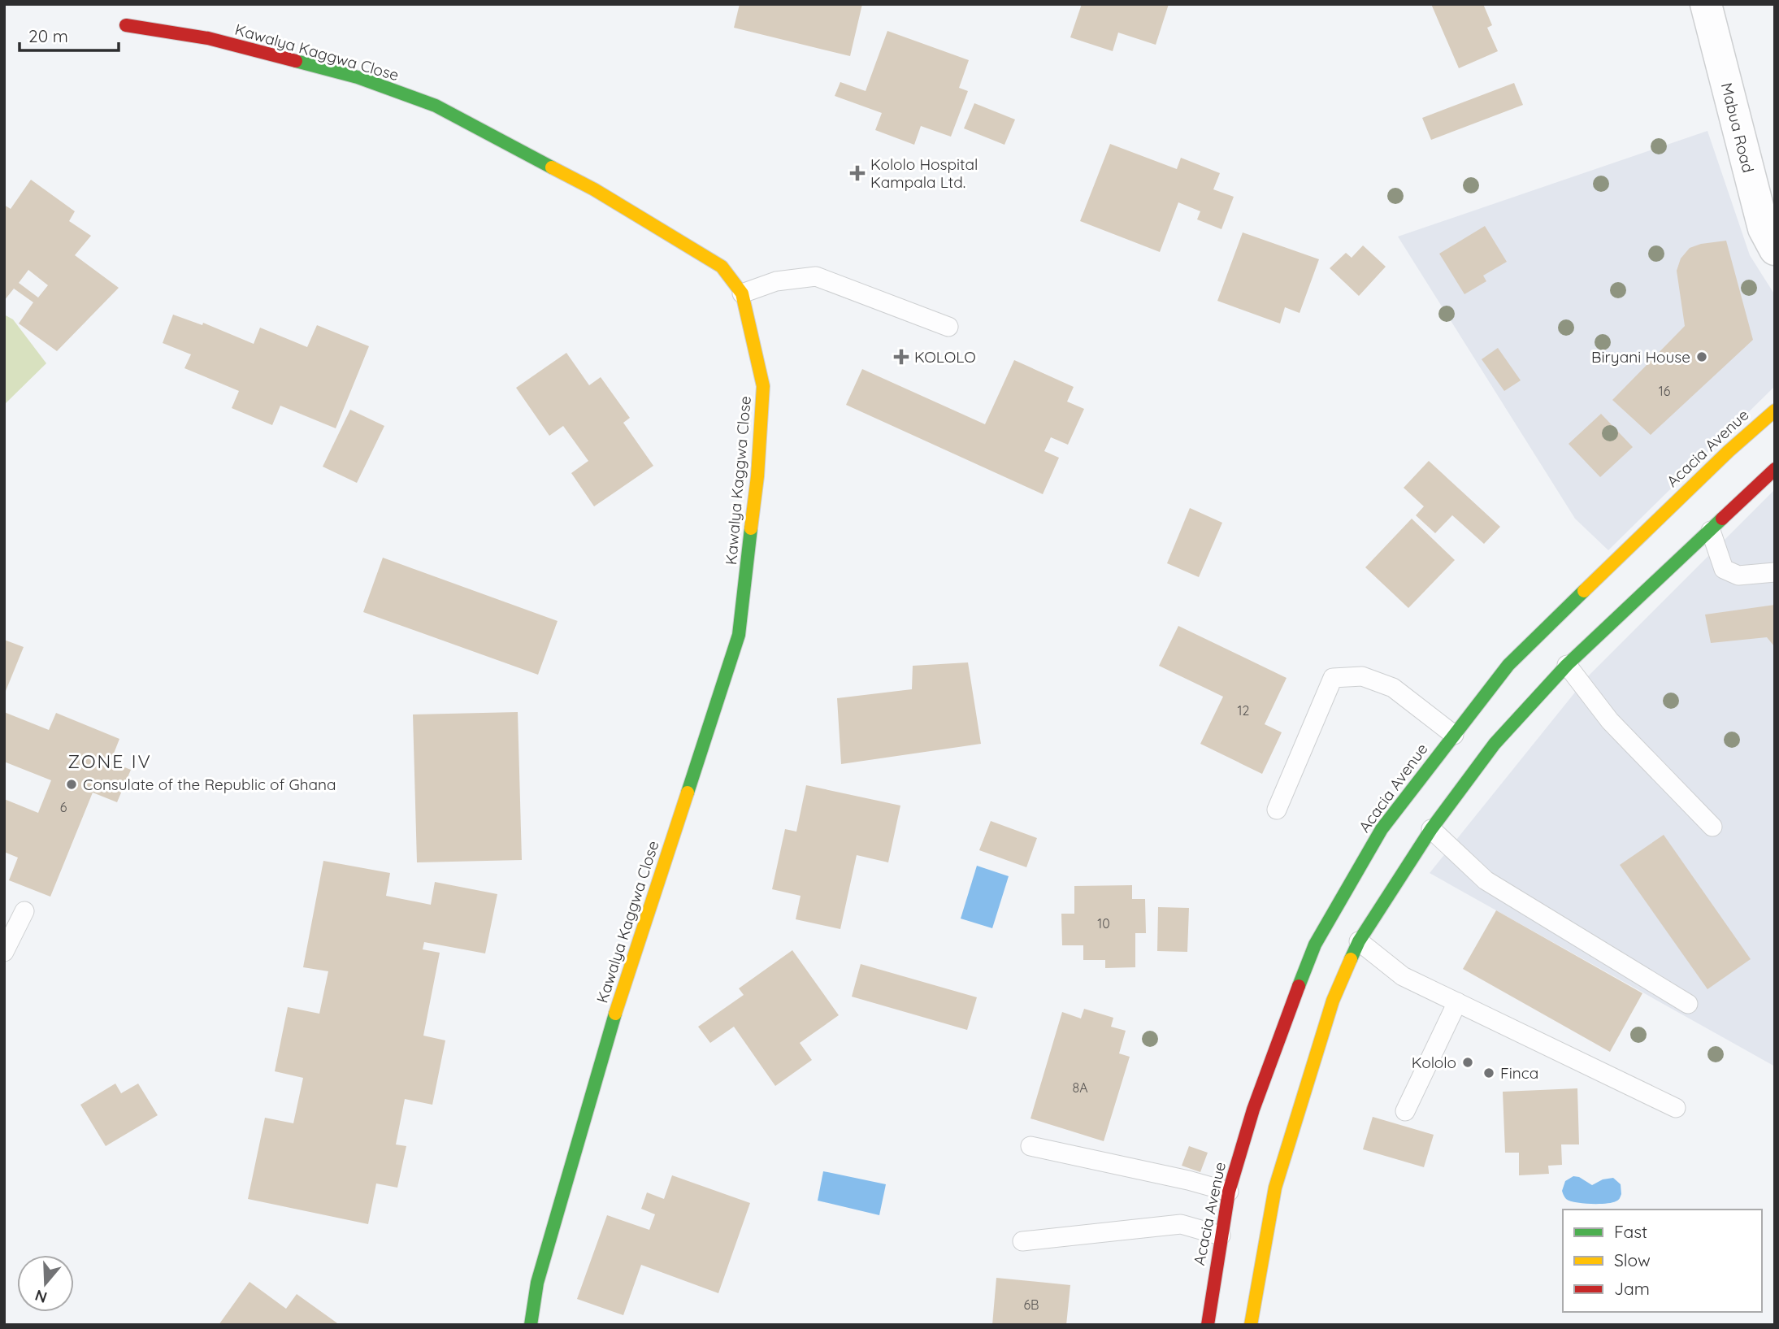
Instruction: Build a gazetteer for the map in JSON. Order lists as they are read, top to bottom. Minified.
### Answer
{"streets":{"main road":["Kawalya Kaggwa Close","Acacia Avenue"],"street":["Mabua Road"]},"districts":["ZONE IV"],"places":{"health":["Kololo Hospital Kampala Ltd.","KOLOLO"],"other":["Biryani House","Consulate of the Republic of Ghana","Kololo","Finca"]},"house_numbers":["16","12","6","10","8A","6B"],"legend":["Fast","Slow","Jam"],"scale_bar":"20 m","north":"bottom"}
